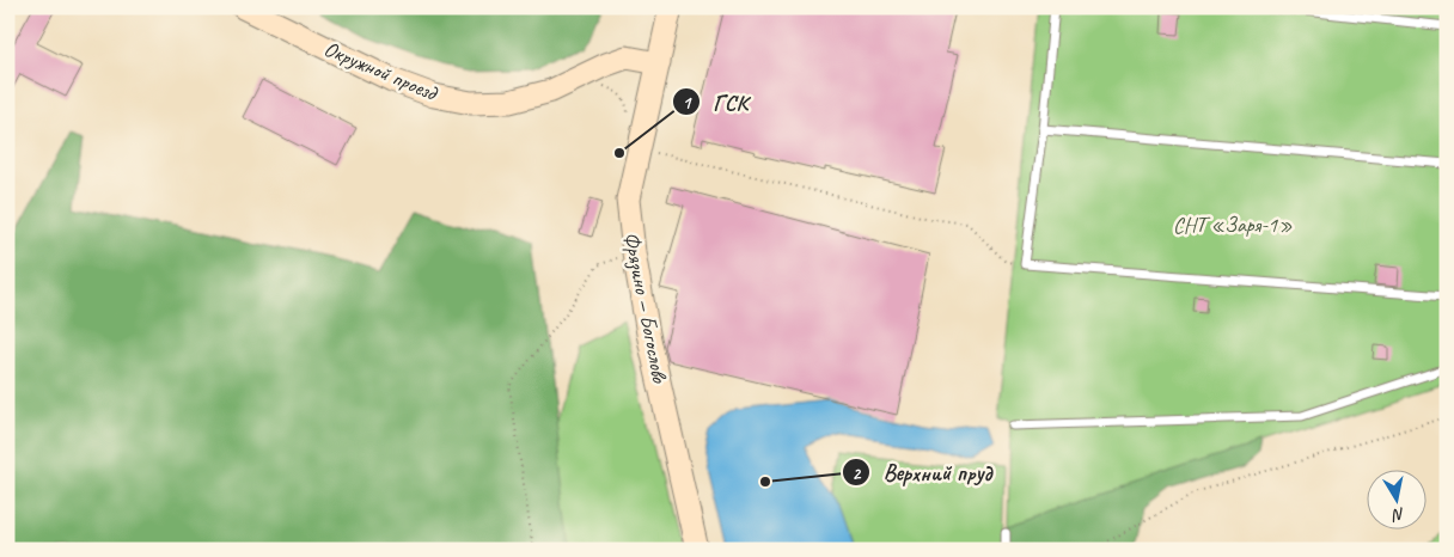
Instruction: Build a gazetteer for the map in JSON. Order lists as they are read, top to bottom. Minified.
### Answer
{"streets":{"street":["Окружной проезд","Фрязино — Богослово"]},"crossings":[["Окружной проезд","Фрязино — Богослово"]],"parks":["СНТ «Заря-1»"],"places":["ГСК","Верхний пруд"],"north":"bottom"}
